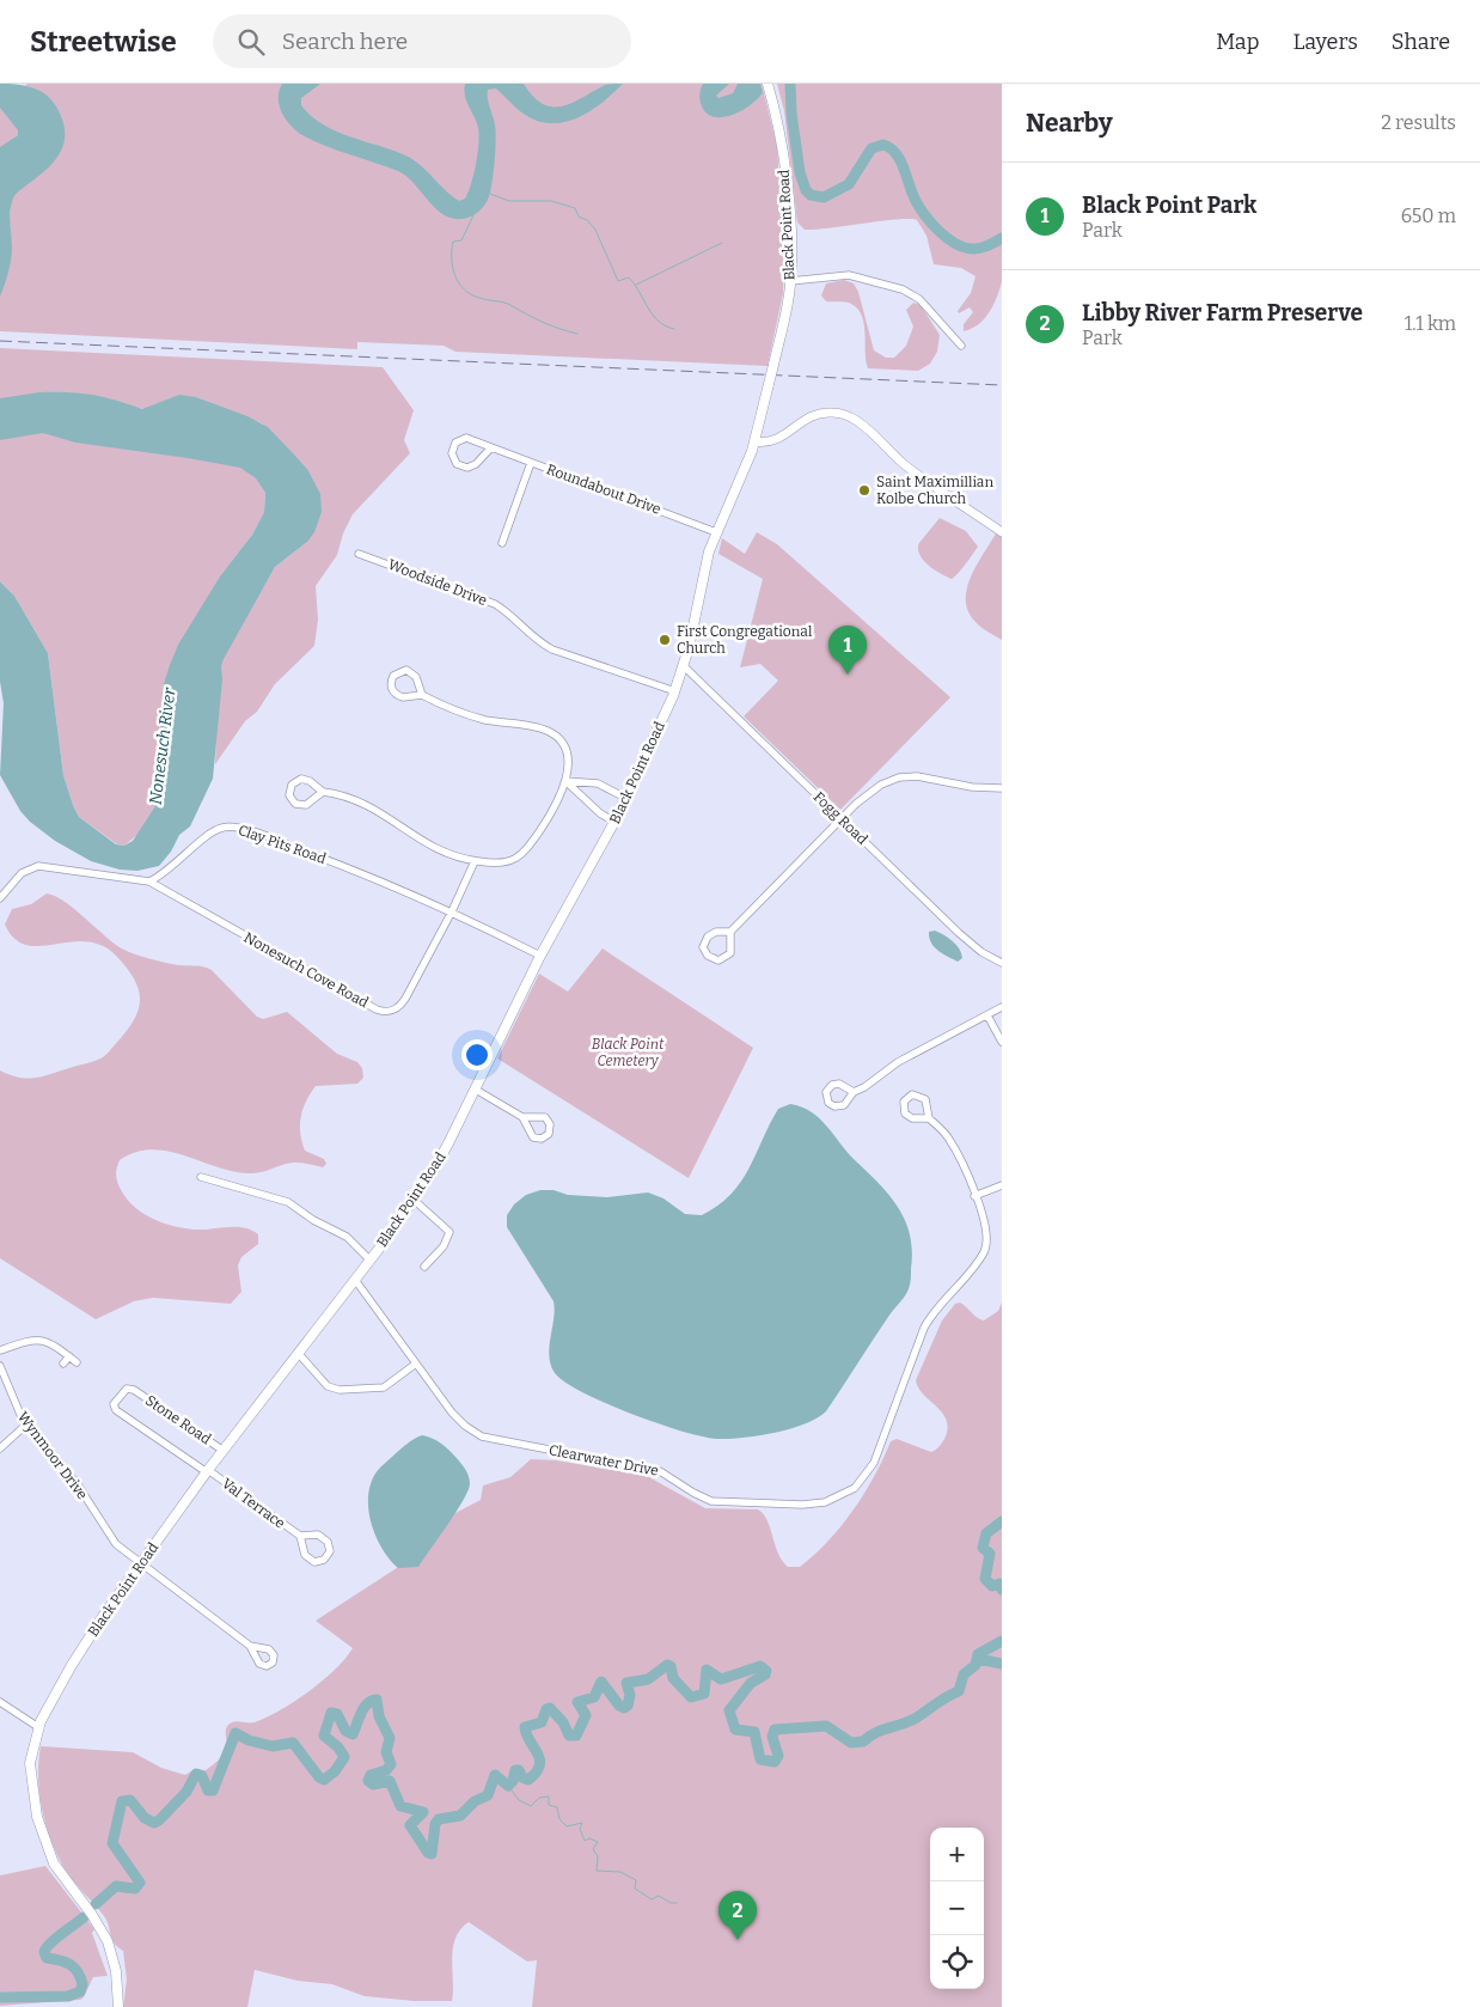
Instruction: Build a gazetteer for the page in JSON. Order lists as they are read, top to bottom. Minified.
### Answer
{"streets":{"main road":["Black Point Road"],"street":["Roundabout Drive","Woodside Drive","Fogg Road","Clay Pits Road","Nonesuch Cove Road","Stone Road","Wynmoor Drive","Clearwater Drive","Val Terrace"]},"crossings":[["Black Point Road","Roundabout Drive"],["Black Point Road","Woodside Drive"],["Black Point Road","Fogg Road"],["Black Point Road","Clay Pits Road"],["Black Point Road","Stone Road"],["Black Point Road","Wynmoor Drive"],["Black Point Road","Clearwater Drive"],["Black Point Road","Val Terrace"],["Clay Pits Road","Nonesuch Cove Road"],["Stone Road","Val Terrace"]],"water":["Nonesuch River"],"parks":["Black Point Cemetery"],"places":["Saint Maximillian Kolbe Church","First Congregational Church"],"page":{"header":"Streetwise","search":"Search here","nav":["Map","Layers","Share"],"heading":["Nearby","2 results"],"list":[{"mark":"1","name":"Black Point Park","note":"Park","value":"650 m"},{"mark":"2","name":"Libby River Farm Preserve","note":"Park","value":"1.1 km"}],"pins":["1","2"],"map_buttons":["+","−"]}}
